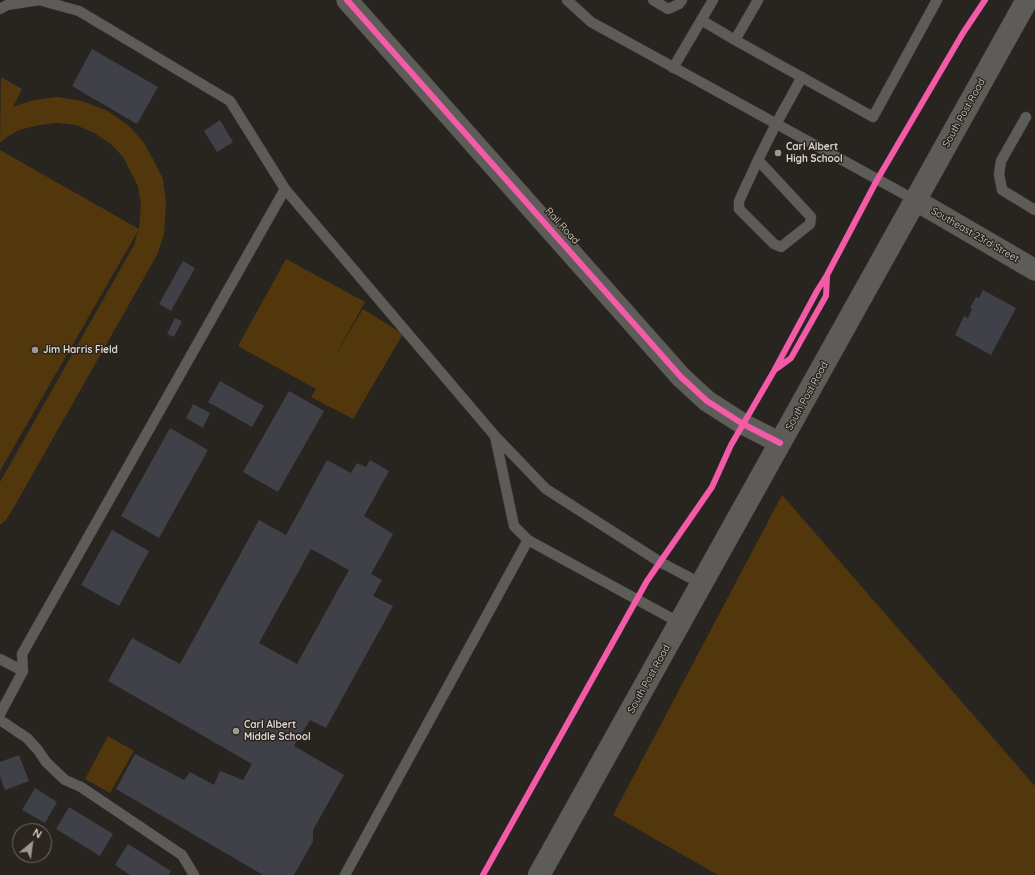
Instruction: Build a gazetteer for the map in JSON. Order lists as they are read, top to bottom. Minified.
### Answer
{"streets":{"main road":["South Post Road"],"street":["Rail Road","Southeast 23rd Street"]},"crossings":[["South Post Road","Rail Road"],["South Post Road","Southeast 23rd Street"]],"places":["Carl Albert High School","Jim Harris Field","Carl Albert Middle School"],"north":"top right"}
